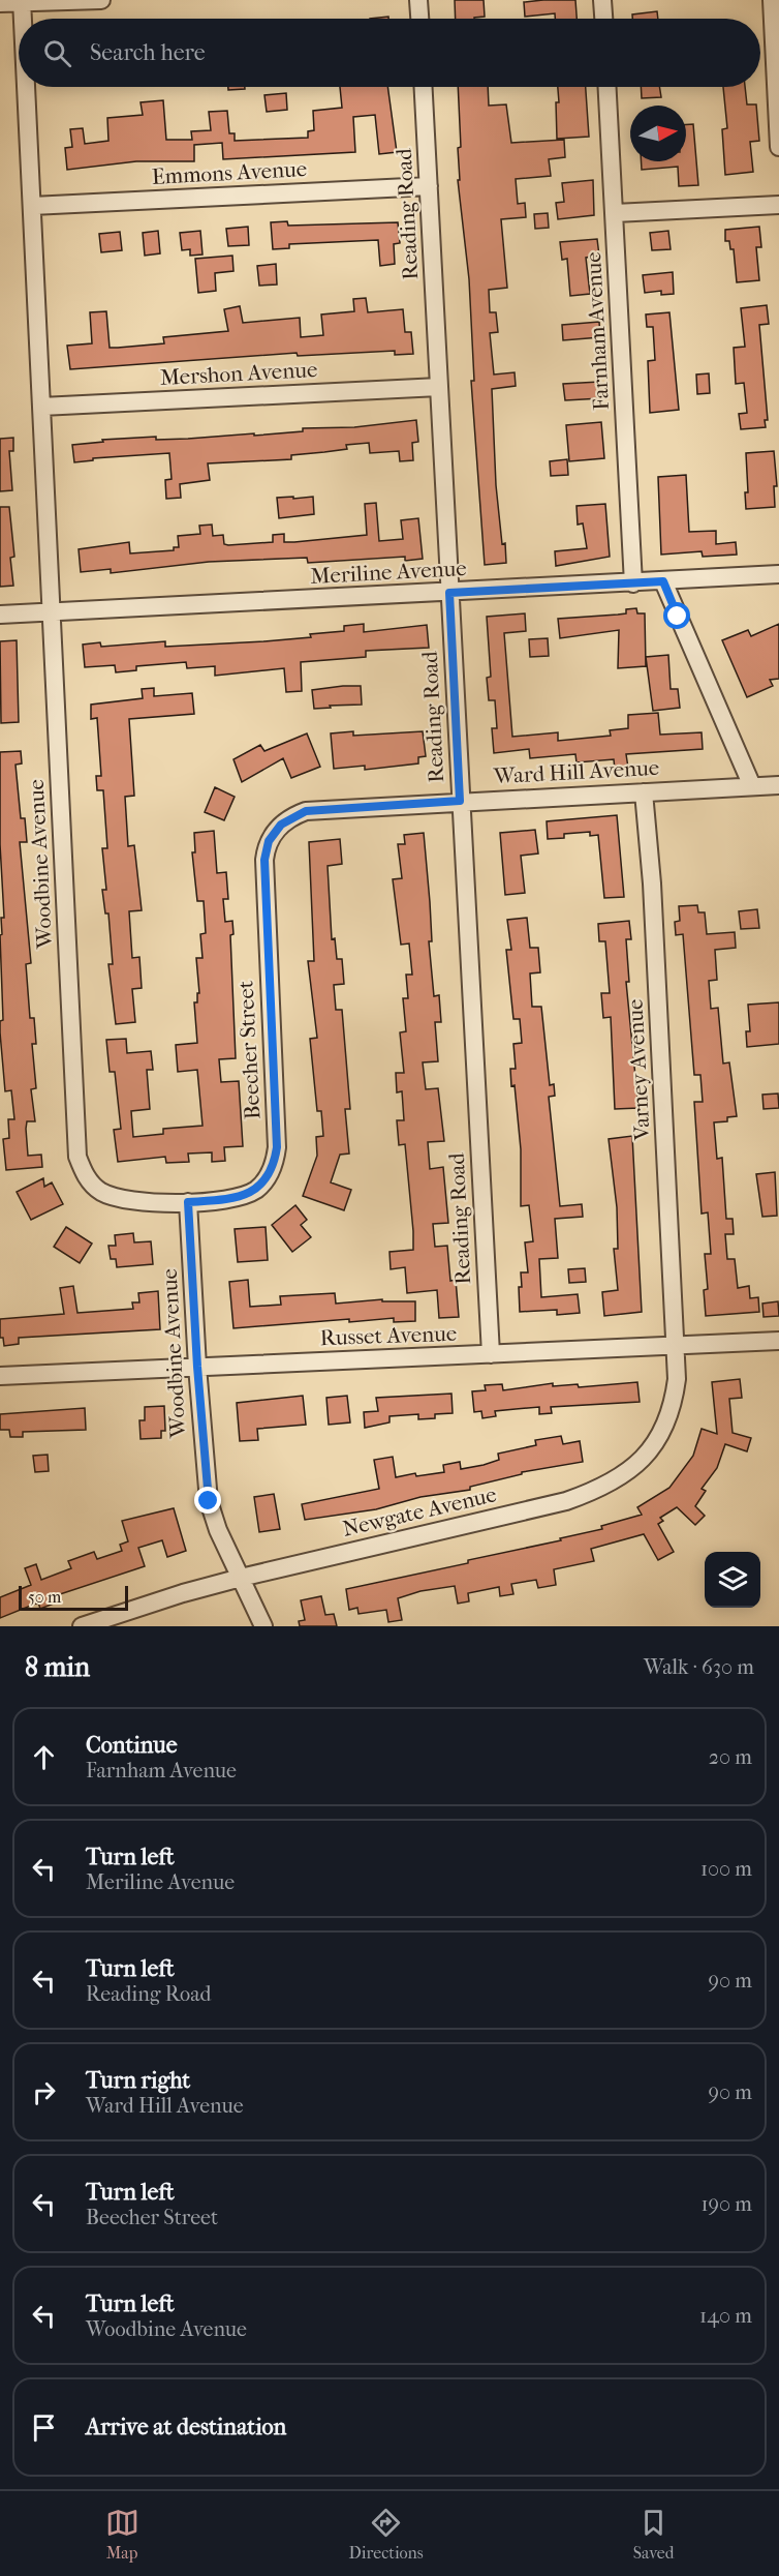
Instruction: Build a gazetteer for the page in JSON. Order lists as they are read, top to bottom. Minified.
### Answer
{"streets":{"street":["Emmons Avenue","Reading Road","Farnham Avenue","Mershon Avenue","Meriline Avenue","Ward Hill Avenue","Woodbine Avenue","Beecher Street","Varney Avenue","Russet Avenue","Newgate Avenue"]},"crossings":[["Emmons Avenue","Reading Road"],["Emmons Avenue","Woodbine Avenue"],["Reading Road","Mershon Avenue"],["Reading Road","Meriline Avenue"],["Reading Road","Ward Hill Avenue"],["Reading Road","Russet Avenue"],["Farnham Avenue","Meriline Avenue"],["Mershon Avenue","Woodbine Avenue"],["Meriline Avenue","Woodbine Avenue"],["Ward Hill Avenue","Beecher Street"],["Ward Hill Avenue","Varney Avenue"],["Woodbine Avenue","Beecher Street"],["Woodbine Avenue","Russet Avenue"],["Woodbine Avenue","Newgate Avenue"],["Varney Avenue","Russet Avenue"],["Varney Avenue","Newgate Avenue"],["Russet Avenue","Newgate Avenue"]],"scale_bar":"50 m","north":"right","page":{"search":"Search here","scale":"50 m","heading":["8 min","Walk · 630 m"],"list":[["Continue","Farnham Avenue","20 m"],["Turn left","Meriline Avenue","100 m"],["Turn left","Reading Road","90 m"],["Turn right","Ward Hill Avenue","90 m"],["Turn left","Beecher Street","190 m"],["Turn left","Woodbine Avenue","140 m"],"Arrive at destination"],"nav":["Map","Directions","Saved"]}}
